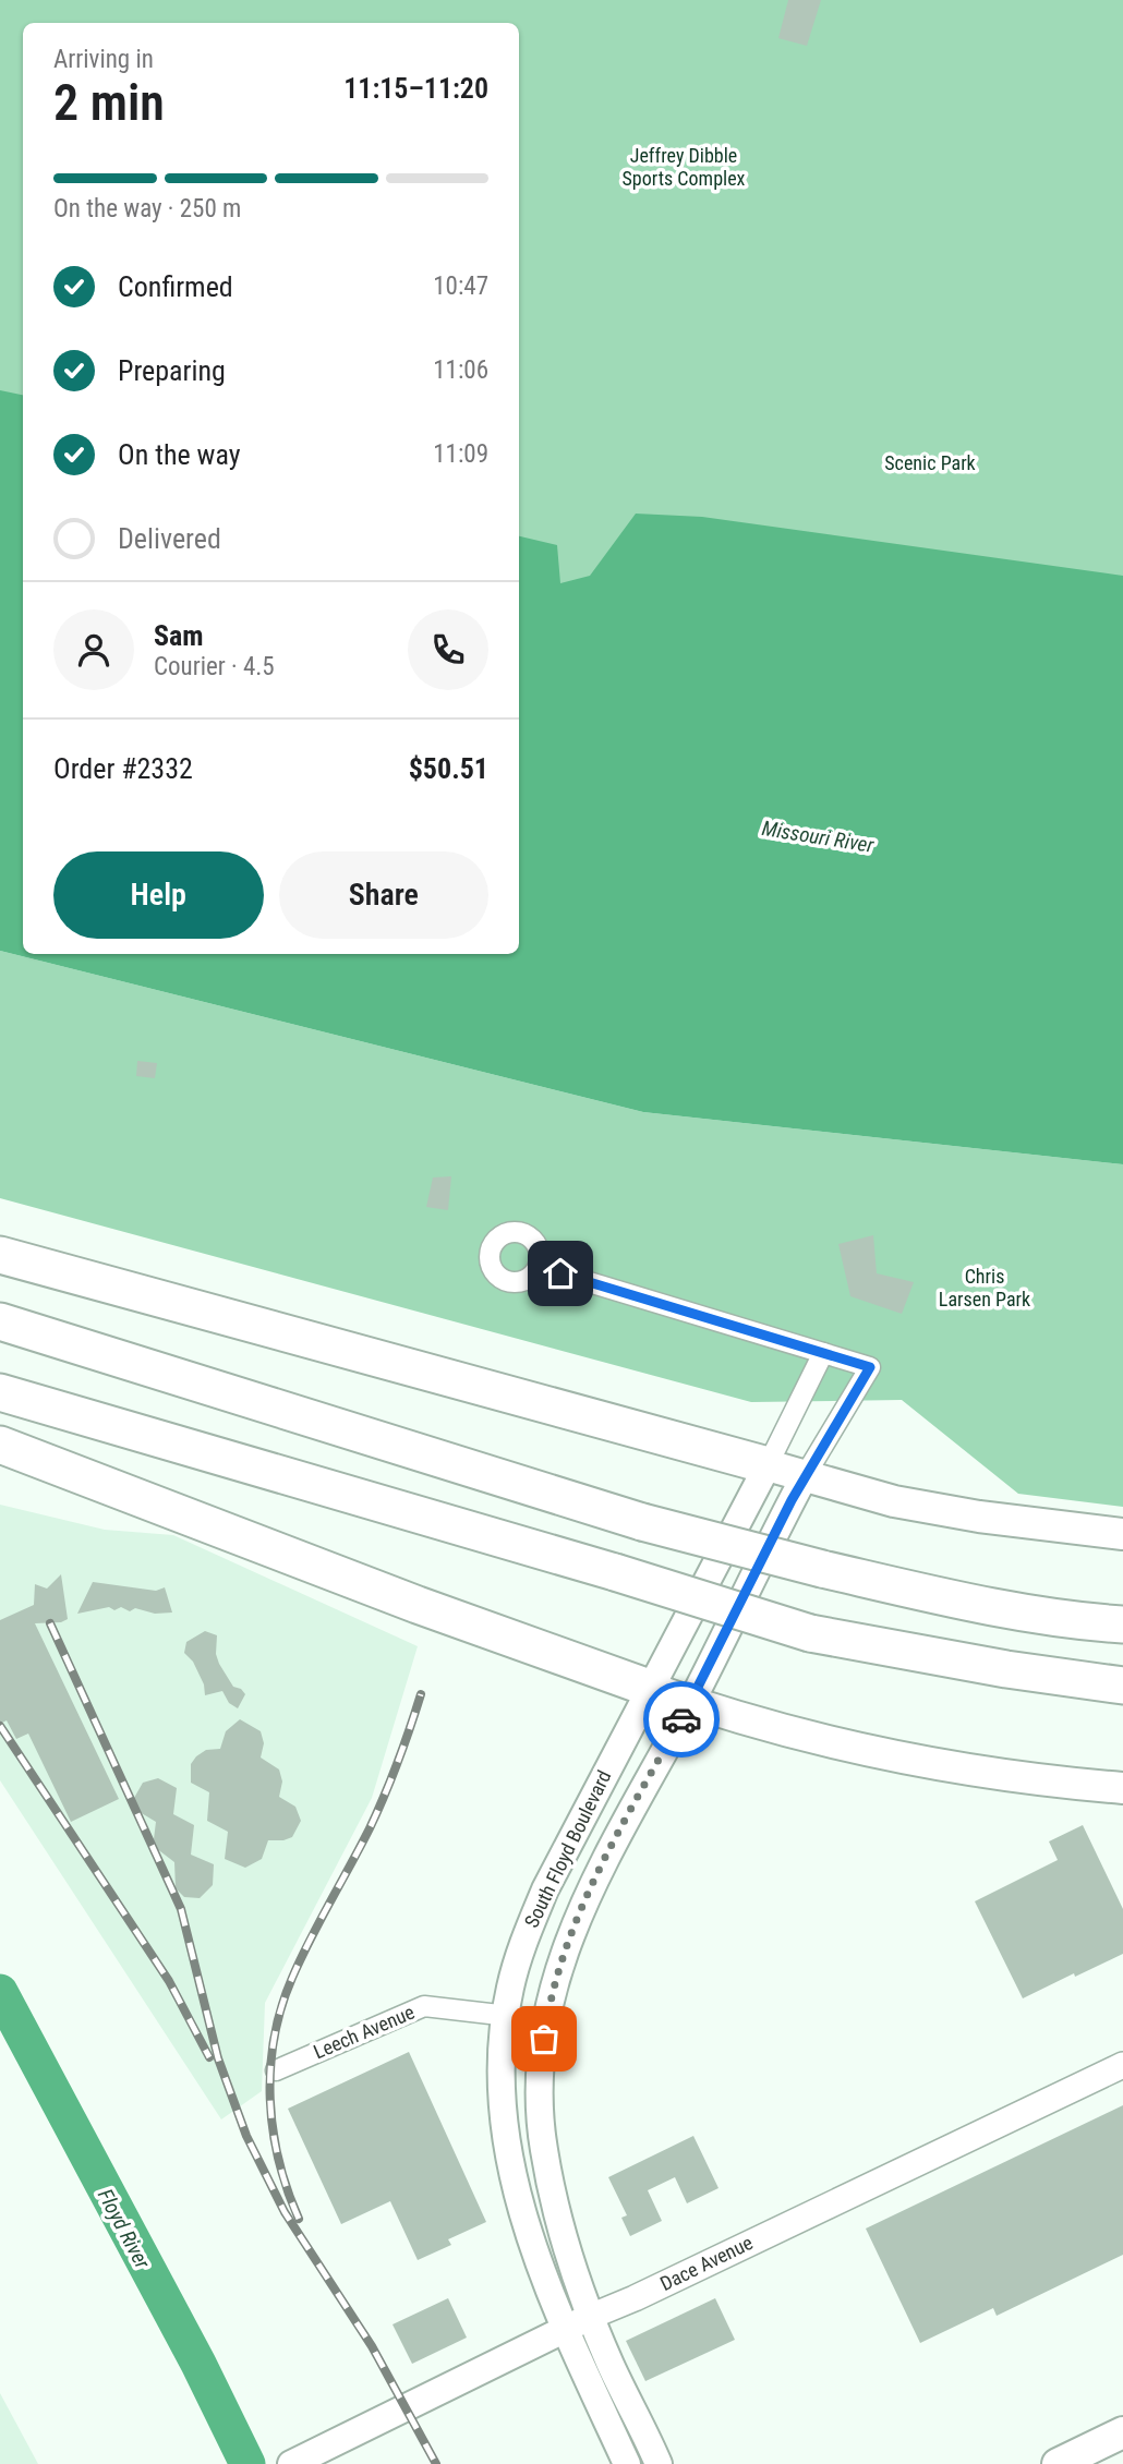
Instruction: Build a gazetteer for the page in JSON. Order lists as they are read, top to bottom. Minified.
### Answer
{"streets":{"main road":["South Floyd Boulevard","Dace Avenue"],"street":["Leech Avenue"]},"crossings":[["South Floyd Boulevard","Leech Avenue"],["South Floyd Boulevard","Dace Avenue"]],"water":["Missouri River","Floyd River"],"parks":["Jeffrey Dibble Sports Complex","Scenic Park","Chris Larsen Park"],"page":{"heading":["2 min","Arriving in","11:15–11:20"],"panel":["Sam","Courier · 4.5","Order #2332","$50.51"],"bar":"On the way · 250 m","list":[["Confirmed","10:47"],["Preparing","11:06"],["On the way","11:09"],"Delivered"],"buttons":["Help","Share"]}}
